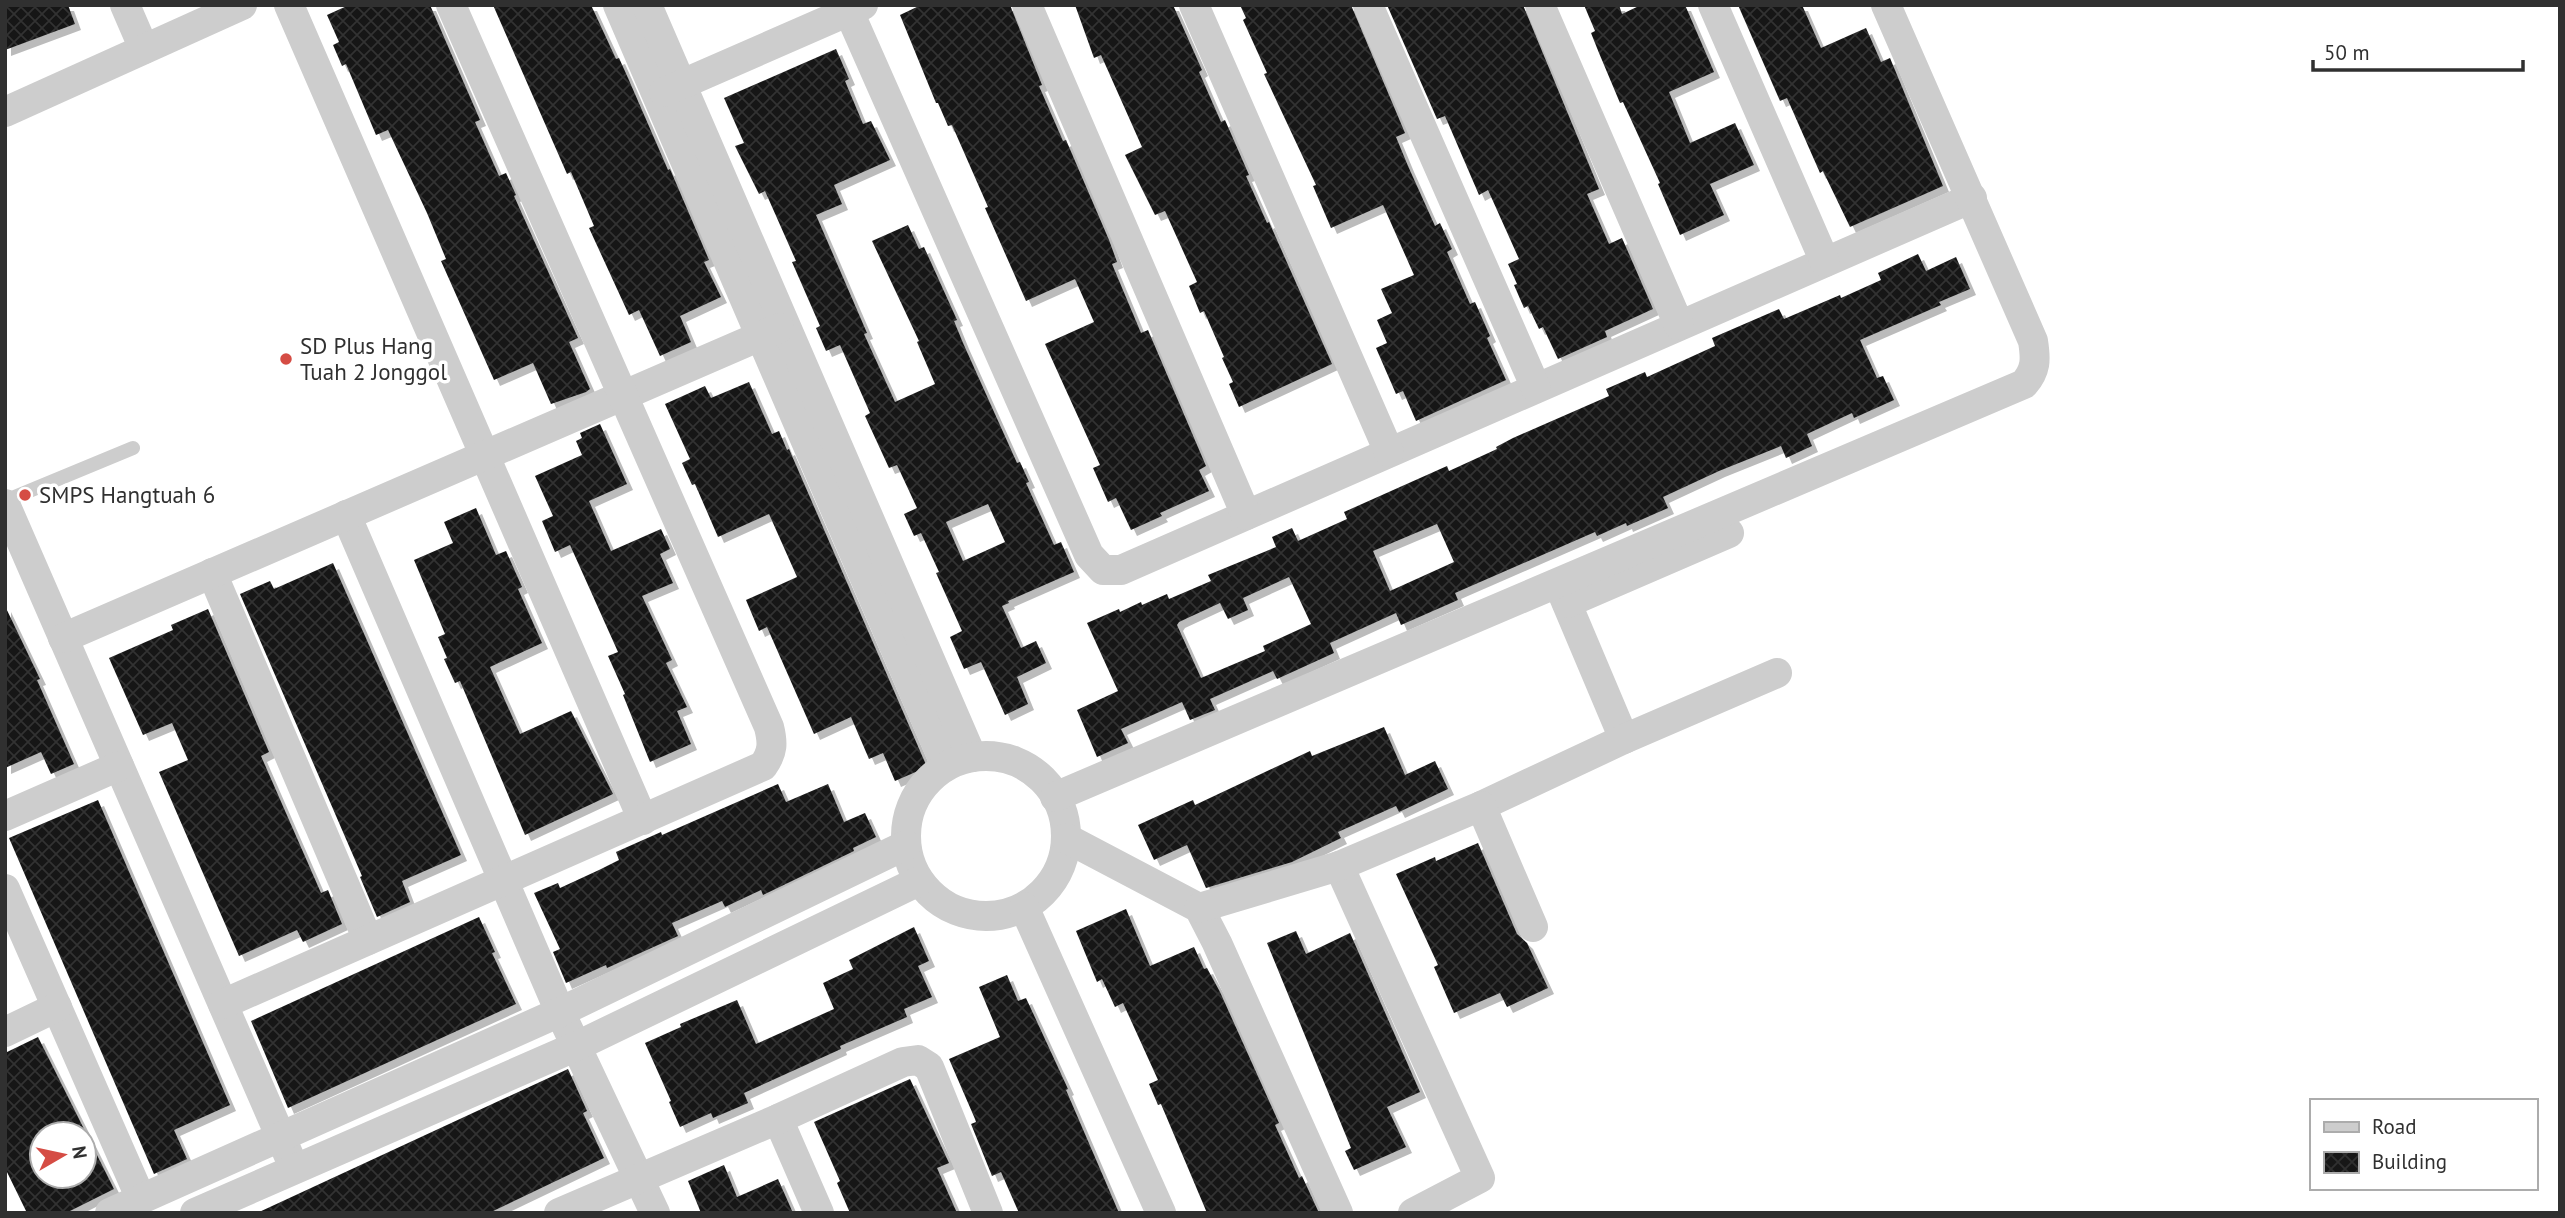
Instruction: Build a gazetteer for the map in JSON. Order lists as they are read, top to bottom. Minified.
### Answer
{"places":["SD Plus Hang Tuah 2 Jonggol","SMPS Hangtuah 6"],"legend":["Road","Building"],"scale_bar":"50 m","north":"right"}
